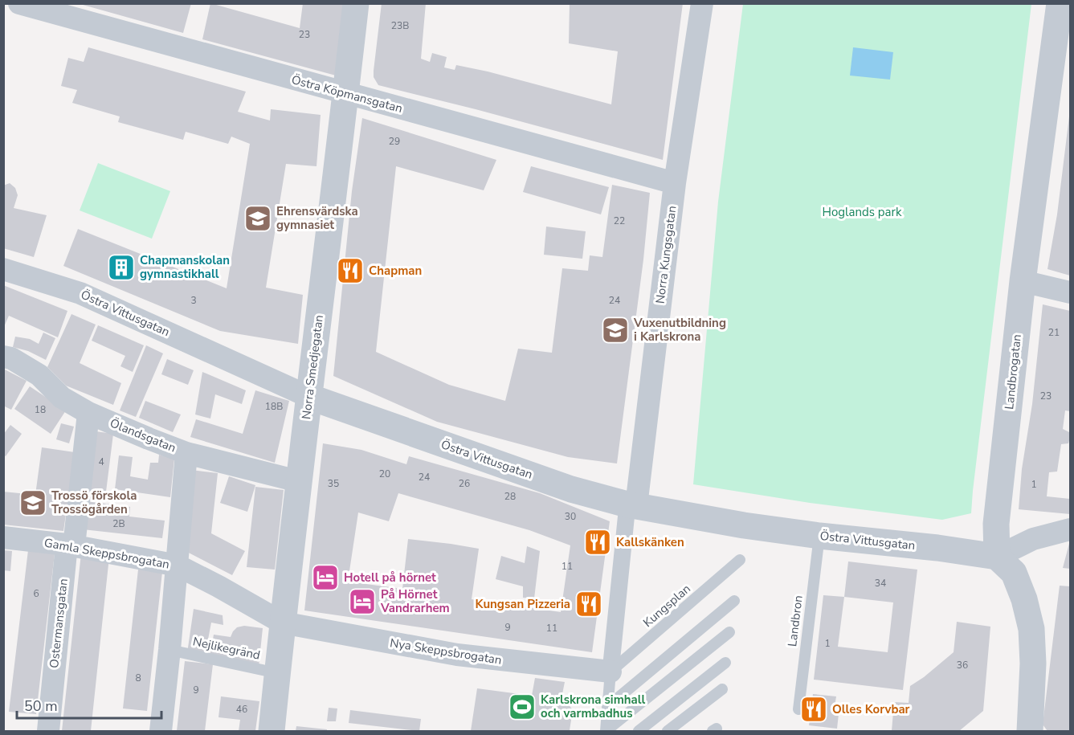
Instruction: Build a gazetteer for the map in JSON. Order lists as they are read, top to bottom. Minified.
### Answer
{"streets":{"street":["Östra Köpmansgatan","Norra Kungsgatan","Östra Vittusgatan","Norra Smedjegatan","Landbrogatan","Ölandsgatan","Gamla Skeppsbrogatan","Ostermansgatan","Nya Skeppsbrogatan"],"lane":["Kungsplan","Landbron","Nejlikegränd"]},"crossings":[["Östra Köpmansgatan","Norra Kungsgatan"],["Östra Köpmansgatan","Norra Smedjegatan"],["Norra Kungsgatan","Östra Vittusgatan"],["Norra Kungsgatan","Kungsplan"],["Norra Kungsgatan","Nya Skeppsbrogatan"],["Östra Vittusgatan","Norra Smedjegatan"],["Östra Vittusgatan","Landbrogatan"],["Östra Vittusgatan","Landbron"],["Norra Smedjegatan","Ölandsgatan"],["Norra Smedjegatan","Gamla Skeppsbrogatan"],["Norra Smedjegatan","Nejlikegränd"],["Norra Smedjegatan","Nya Skeppsbrogatan"],["Ölandsgatan","Ostermansgatan"],["Gamla Skeppsbrogatan","Ostermansgatan"],["Gamla Skeppsbrogatan","Nya Skeppsbrogatan"],["Kungsplan","Nya Skeppsbrogatan"]],"parks":["Hoglands park"],"places":{"school or university":["Ehrensvärdska gymnasiet","Vuxenutbildning i Karlskrona","Trossö förskola Trossögården"],"building":["Chapmanskolan gymnastikhall"],"restaurant":["Chapman","Kallskänken","Kungsan Pizzeria","Olles Korvbar"],"hotel":["Hotell på hörnet","På Hörnet Vandrarhem"],"sports":["Karlskrona simhall och varmbadhus"]},"house_numbers":["23B","23","29","22","3","24","21","23","18B","18","4","20","24","35","26","1","28","30","2B","11","34","6","9","11","1","36","8","9","46"],"scale_bar":"50 m"}
